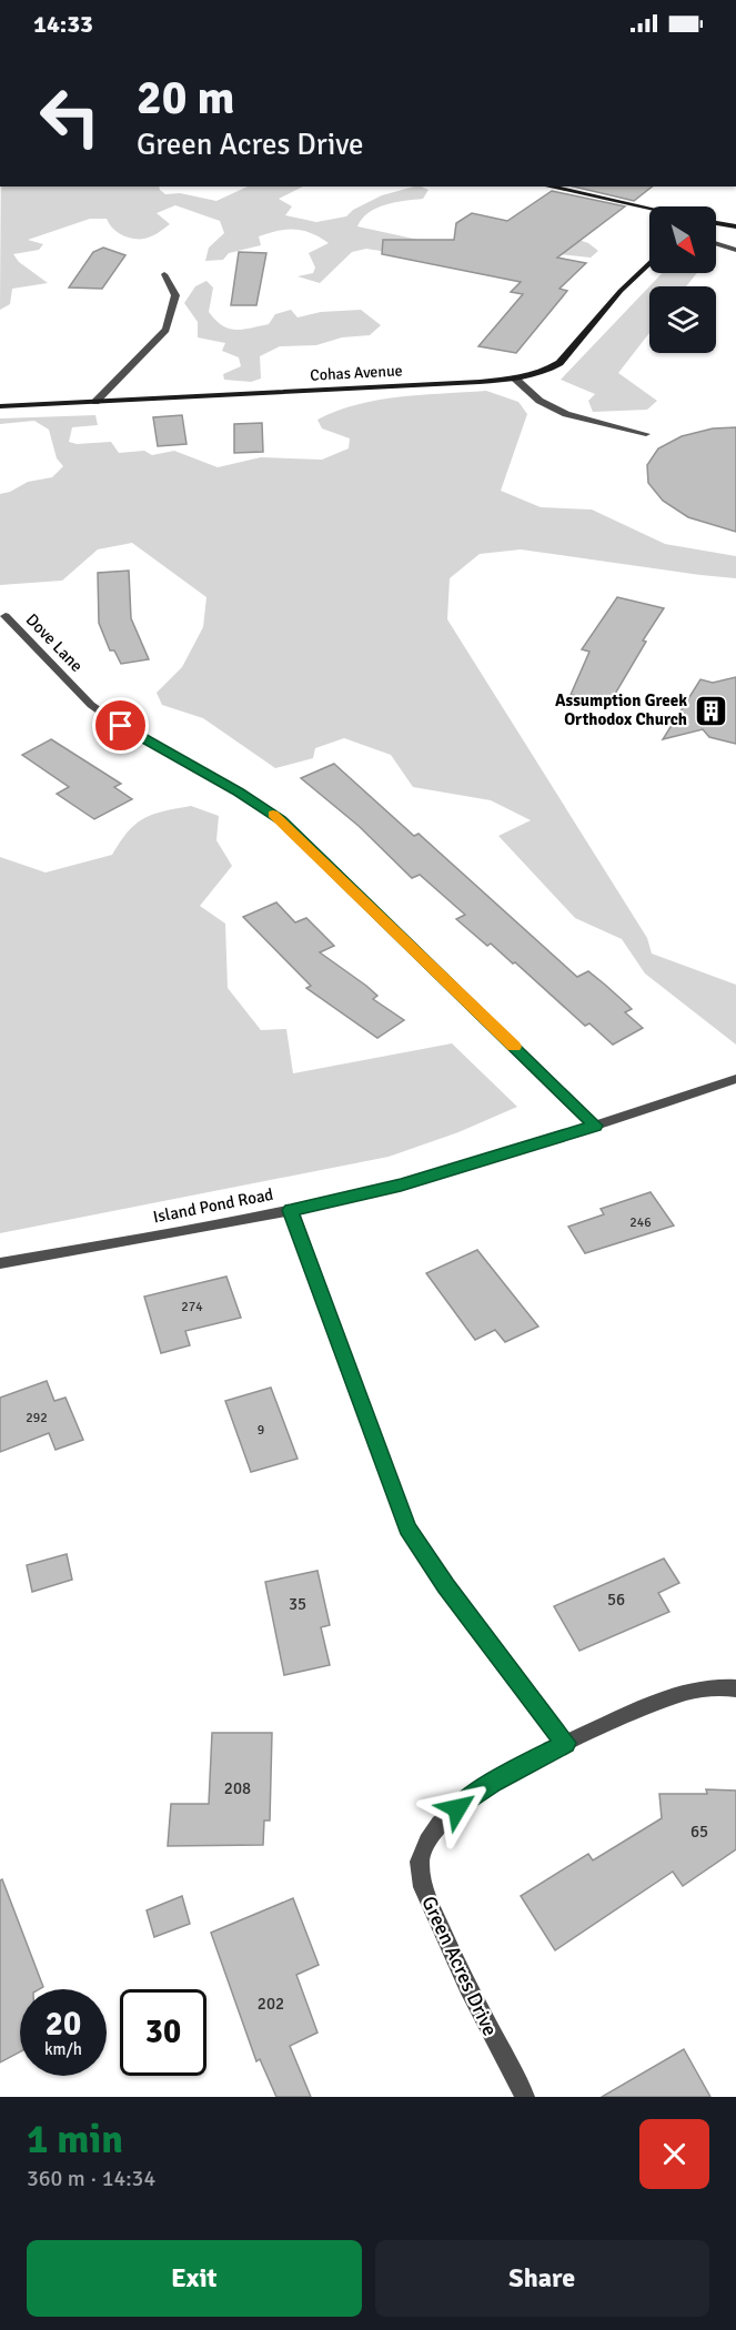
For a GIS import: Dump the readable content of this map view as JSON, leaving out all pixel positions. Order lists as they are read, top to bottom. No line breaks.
{"streets":{"street":["Cohas Avenue","Dove Lane","Island Pond Road","Green Acres Drive"]},"crossings":[["Dove Lane","Island Pond Road"]],"places":{"building":["Assumption Greek Orthodox Church"]},"house_numbers":["246","274","292","9","56","35","208","65","202"],"north":"bottom right","page":{"status":"14:33","turn":["20 m","Green Acres Drive"],"speed":"20 km/h","limit":"30","heading":["1 min","360 m · 14:34"],"buttons":["Exit","Share"]}}
